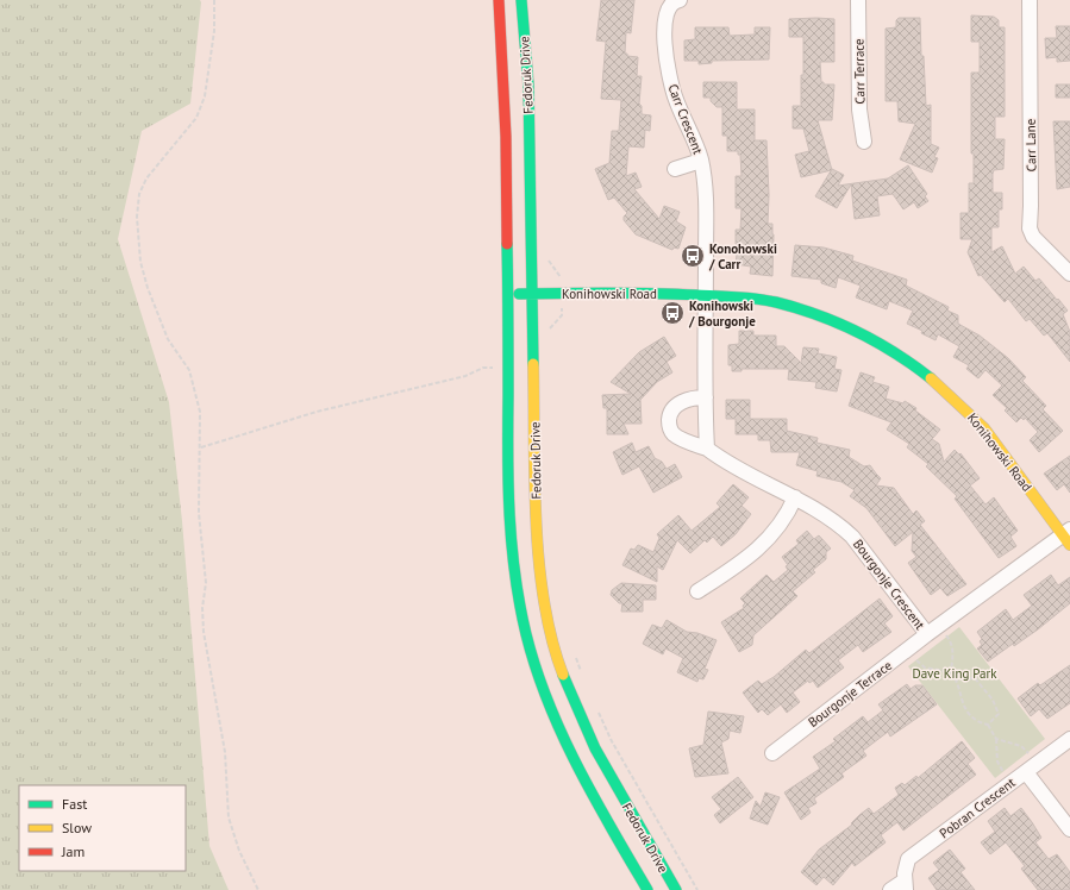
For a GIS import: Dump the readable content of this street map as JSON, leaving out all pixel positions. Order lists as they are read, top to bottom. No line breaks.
{"streets":{"main road":["Fedoruk Drive","Konihowski Road"],"street":["Carr Terrace","Carr Crescent","Carr Lane","Bourgonje Crescent","Bourgonje Terrace","Pobran Crescent"]},"crossings":[["Fedoruk Drive","Konihowski Road"],["Carr Crescent","Konihowski Road"],["Konihowski Road","Bourgonje Crescent"],["Bourgonje Crescent","Bourgonje Terrace"]],"parks":["Dave King Park"],"places":{"bus stop":["Konohowski / Carr","Konihowski / Bourgonje"]},"legend":["Fast","Slow","Jam"]}
